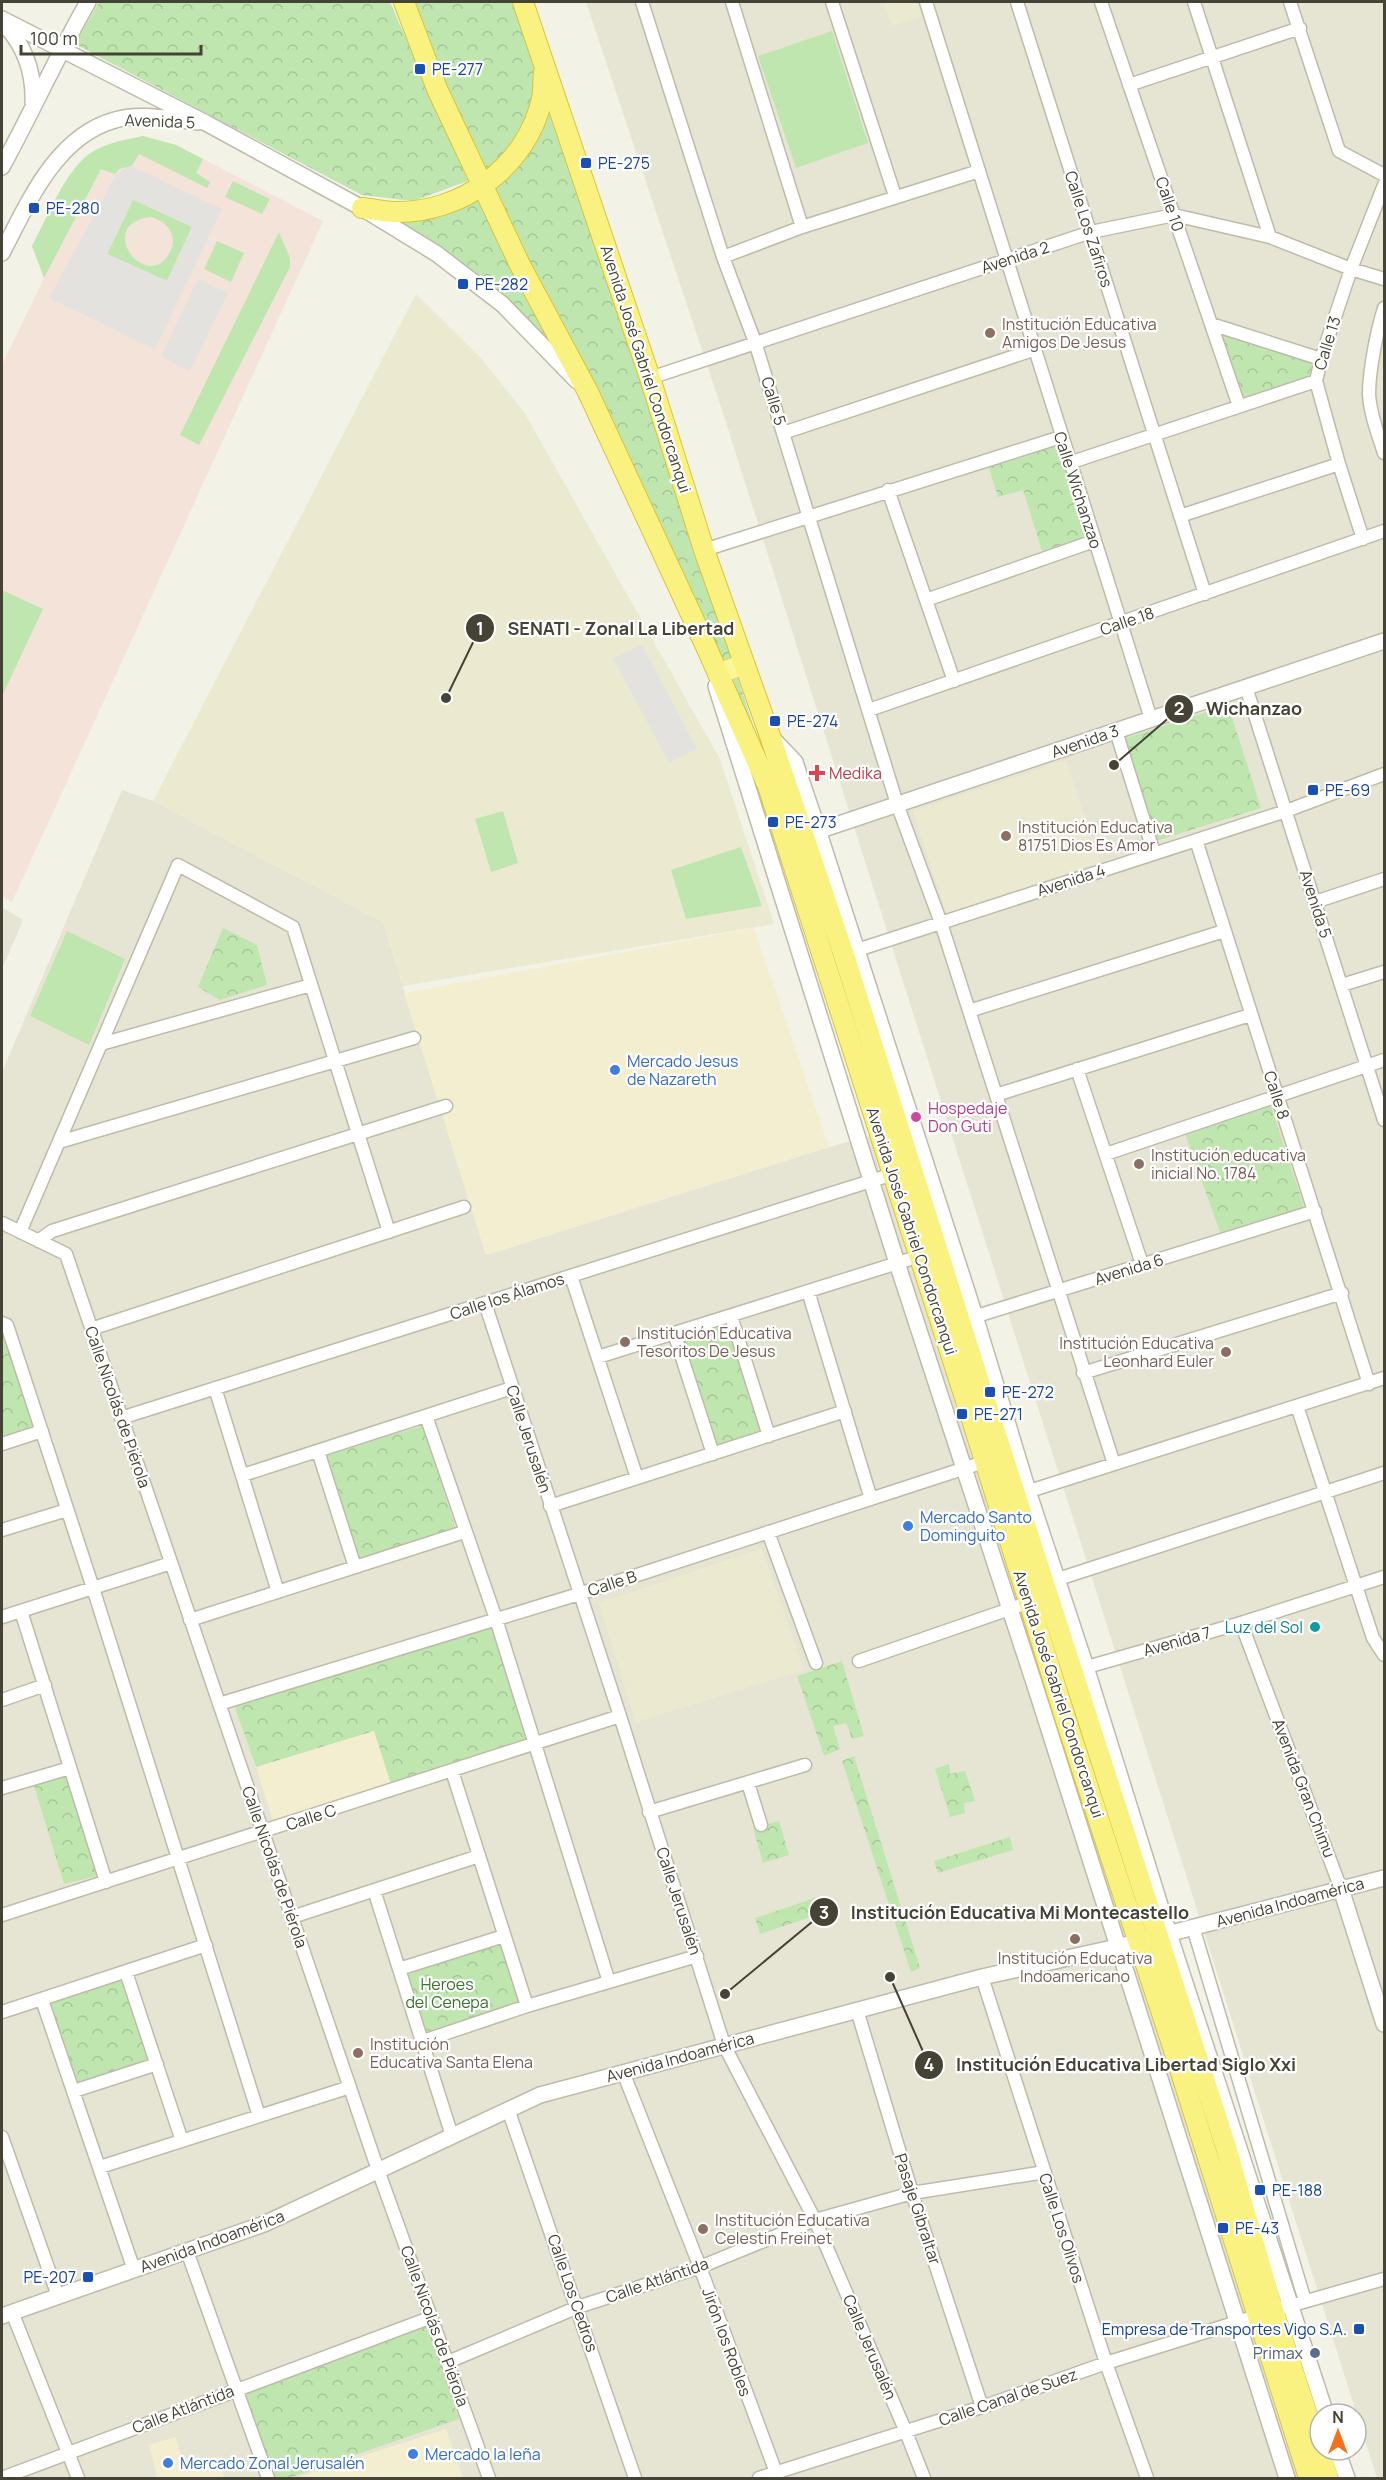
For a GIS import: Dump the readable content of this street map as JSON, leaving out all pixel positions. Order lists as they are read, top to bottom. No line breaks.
{"streets":{"highway":["Avenida José Gabriel Condorcanqui"],"street":["Avenida 5","Calle 10","Calle Los Zafiros","Avenida 2","Calle 13","Calle 5","Calle Wichanzao","Calle 18","Avenida 3","Avenida 4","Calle 8","Avenida 6","Calle los Álamos","Calle Nicolás de Piérola","Calle Jerusalén","Calle B","Avenida 7","Avenida Gran Chimu","Calle C","Avenida Indoamérica","Pasaje Gibraltar","Calle Los Olivos","Calle Atlántida","Calle Los Cedros","Jirón los Robles","Calle Canal de Suez"]},"crossings":[["Avenida 5","Avenida 3"],["Avenida 5","Avenida 4"],["Calle 10","Avenida 2"],["Calle Los Zafiros","Avenida 2"],["Calle Los Zafiros","Calle 18"],["Avenida 2","Calle 13"],["Avenida 2","Avenida José Gabriel Condorcanqui"],["Avenida 2","Calle 5"],["Avenida 2","Calle Wichanzao"],["Calle 13","Calle 18"],["Avenida José Gabriel Condorcanqui","Avenida 3"],["Avenida José Gabriel Condorcanqui","Avenida 4"],["Avenida José Gabriel Condorcanqui","Avenida 6"],["Avenida José Gabriel Condorcanqui","Calle los Álamos"],["Avenida José Gabriel Condorcanqui","Calle B"],["Avenida José Gabriel Condorcanqui","Avenida 7"],["Avenida José Gabriel Condorcanqui","Avenida Indoamérica"],["Avenida José Gabriel Condorcanqui","Calle Canal de Suez"],["Calle 5","Calle 18"],["Calle 5","Avenida 3"],["Calle 5","Avenida 4"],["Calle 5","Avenida 6"],["Calle Wichanzao","Calle 18"],["Calle Wichanzao","Avenida 3"],["Avenida 4","Calle 8"],["Calle 8","Avenida 6"],["Calle los Álamos","Calle Nicolás de Piérola"],["Calle los Álamos","Calle Jerusalén"],["Calle Nicolás de Piérola","Calle B"],["Calle Nicolás de Piérola","Calle C"],["Calle Nicolás de Piérola","Avenida Indoamérica"],["Calle Nicolás de Piérola","Calle Atlántida"],["Calle Jerusalén","Calle B"],["Calle Jerusalén","Calle C"],["Calle Jerusalén","Avenida Indoamérica"],["Calle Jerusalén","Calle Atlántida"],["Calle Jerusalén","Calle Canal de Suez"],["Avenida 7","Avenida Gran Chimu"],["Avenida Gran Chimu","Avenida Indoamérica"],["Avenida Indoamérica","Pasaje Gibraltar"],["Avenida Indoamérica","Calle Los Olivos"],["Avenida Indoamérica","Calle Los Cedros"],["Avenida Indoamérica","Jirón los Robles"],["Pasaje Gibraltar","Calle Atlántida"],["Pasaje Gibraltar","Calle Canal de Suez"],["Calle Los Olivos","Calle Atlántida"],["Calle Los Olivos","Calle Canal de Suez"],["Calle Atlántida","Calle Los Cedros"],["Calle Atlántida","Jirón los Robles"],["Jirón los Robles","Calle Canal de Suez"]],"parks":["Heroes del Cenepa"],"places":{"transit":["PE-277","PE-275","PE-280","PE-282","PE-274","PE-69","PE-273","PE-272","PE-271","PE-188","PE-43","PE-207","Empresa de Transportes Vigo S.A."],"other":["Institución Educativa Amigos De Jesus","SENATI - Zonal La Libertad","Wichanzao","Institución Educativa 81751 Dios Es Amor","Mercado Jesus de Nazareth","Hospedaje Don Guti","Institución educativa inicial No. 1784","Institución Educativa Tesoritos De Jesus","Institución Educativa Leonhard Euler","Mercado Santo Dominguito","Luz del Sol","Institución Educativa Indoamericano","Institución Educativa Libertad Siglo Xxi","Institución Educativa Mi Montecastello","Institución Educativa Santa Elena","Institución Educativa Celestin Freinet","Primax","Mercado la leña","Mercado Zonal Jerusalén"],"health":["Medika"]},"scale_bar":"100 m","north":"top"}
